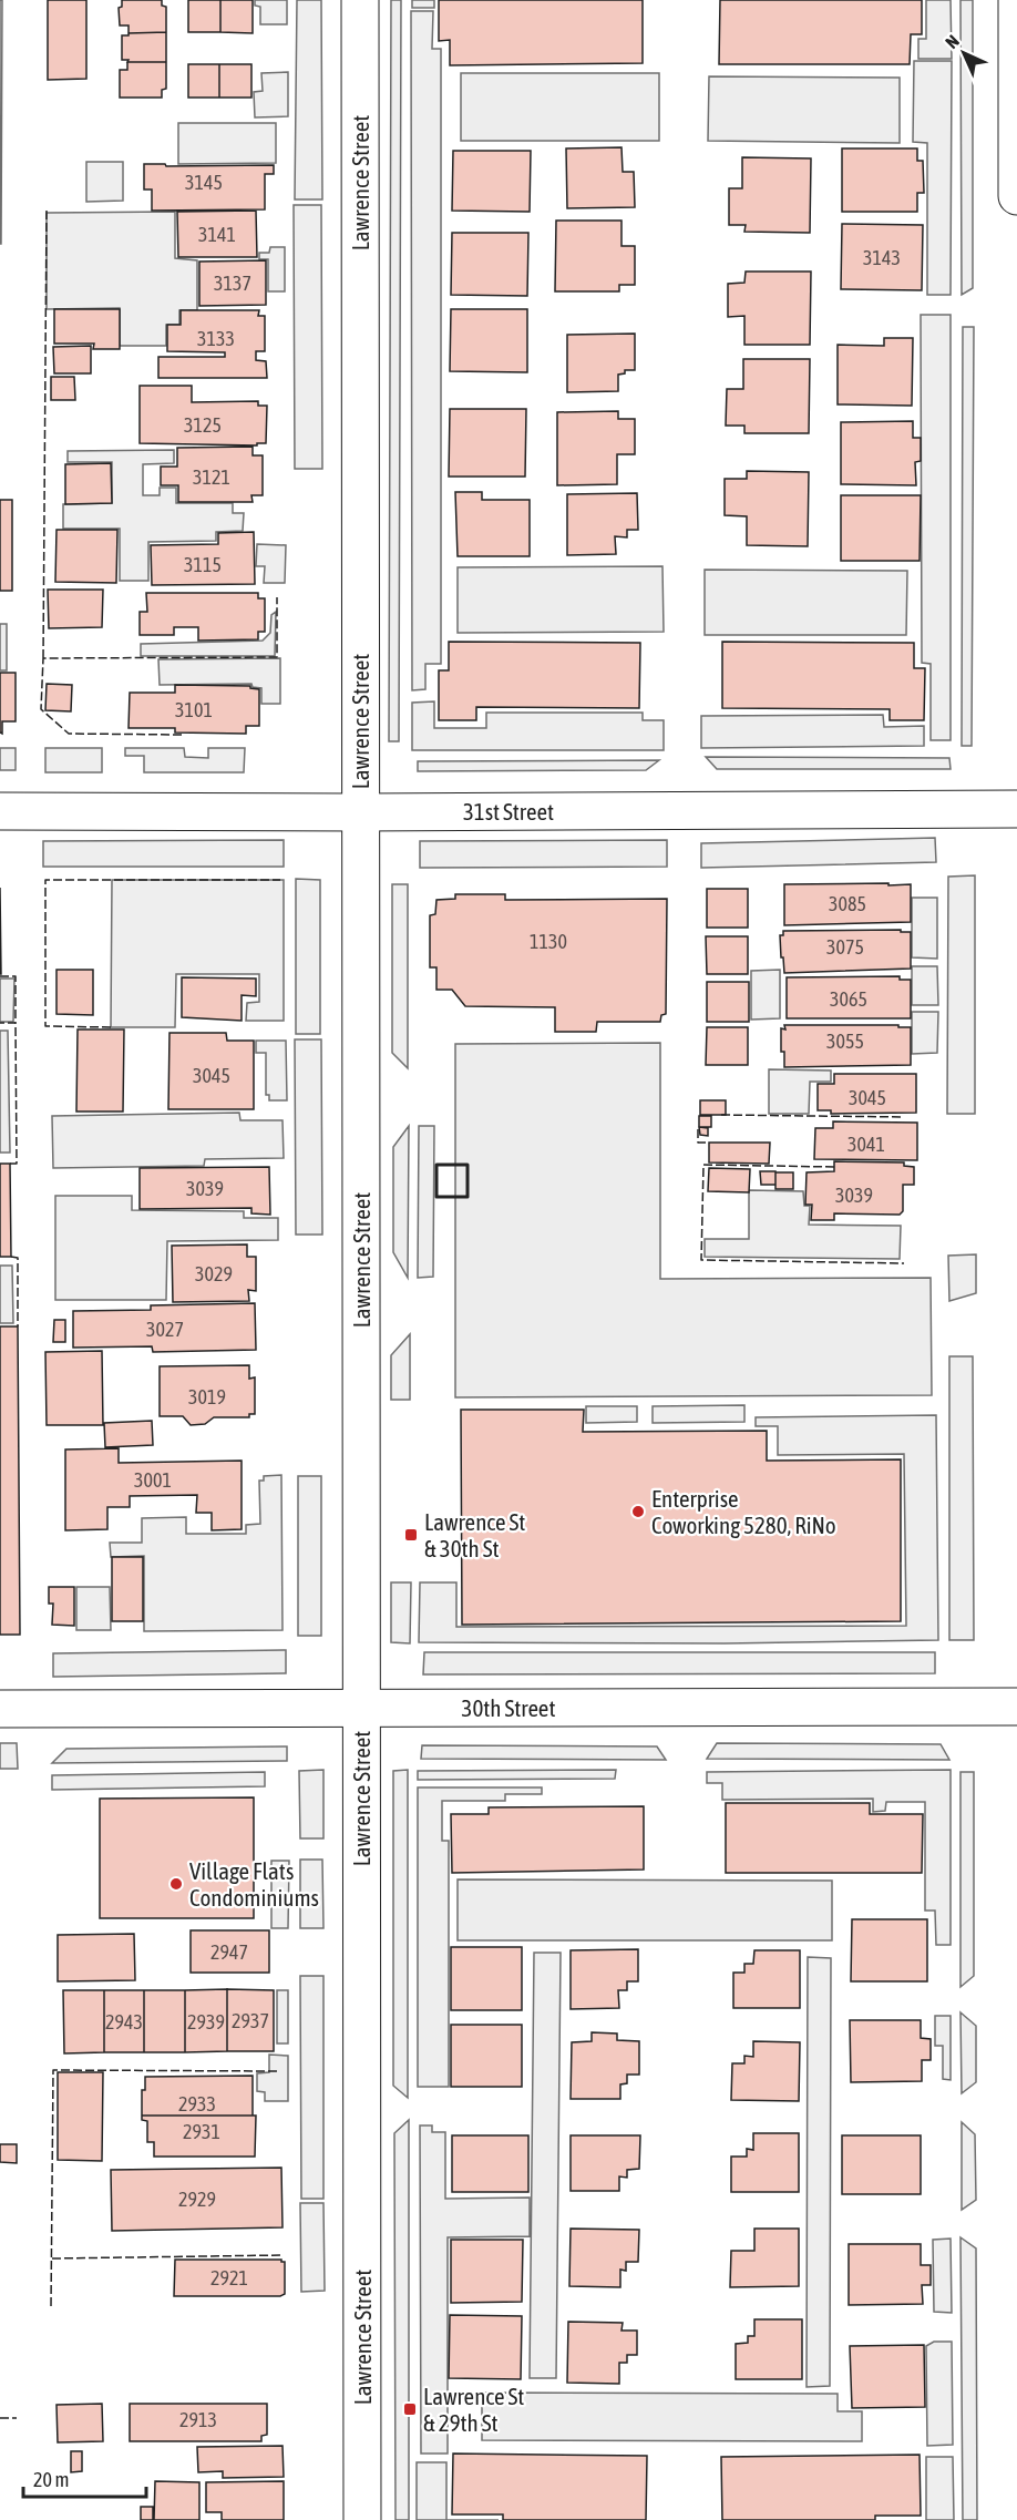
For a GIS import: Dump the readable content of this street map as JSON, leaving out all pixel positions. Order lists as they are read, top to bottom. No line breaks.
{"streets":{"street":["Lawrence Street","31st Street","30th Street"]},"crossings":[["Lawrence Street","31st Street"],["Lawrence Street","30th Street"]],"places":{"other":["Enterprise Coworking 5280, RiNo","Village Flats Condominiums"],"transit":["Lawrence St & 30th St","Lawrence St & 29th St"]},"house_numbers":["3145","3141","3143","3137","3133","3125","3121","3115","3101","3085","1130","3075","3065","3055","3045","3045","3041","3039","3039","3029","3027","3019","3001","2947","2937","2943","2939","2933","2931","2929","2921","2913"],"scale_bar":"20 m","north":"top left"}
